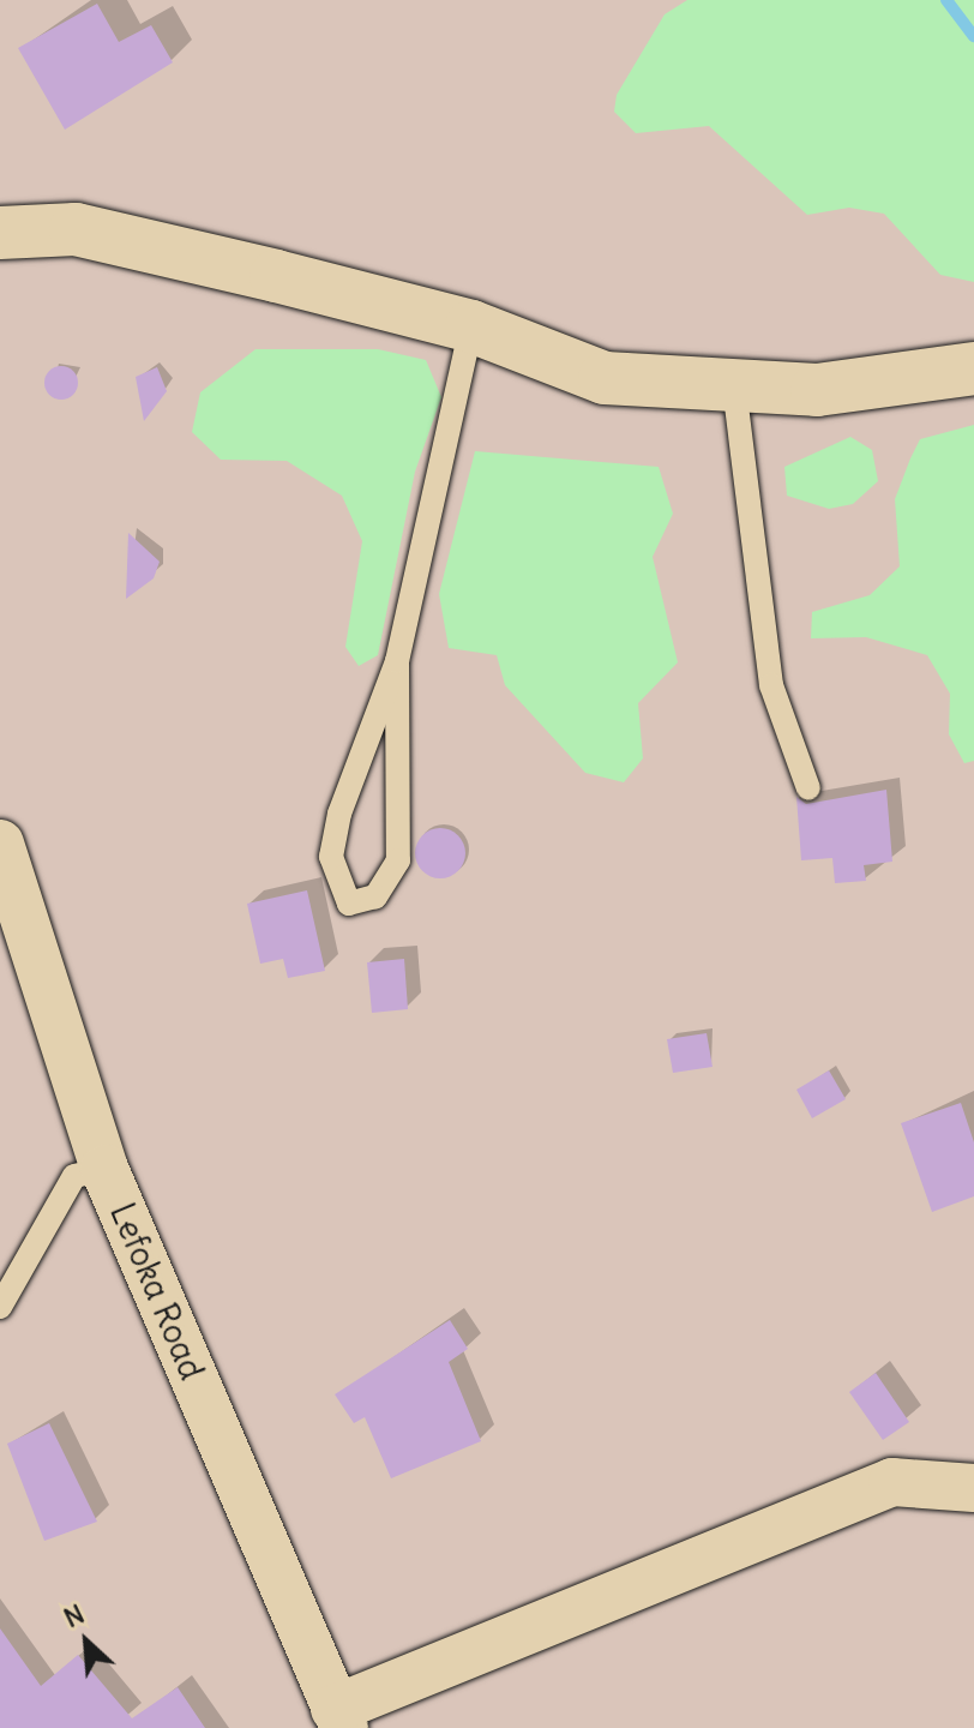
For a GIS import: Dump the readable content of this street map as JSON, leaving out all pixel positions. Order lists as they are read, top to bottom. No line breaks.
{"streets":{"street":["Lefoka Road"]},"north":"top left"}
